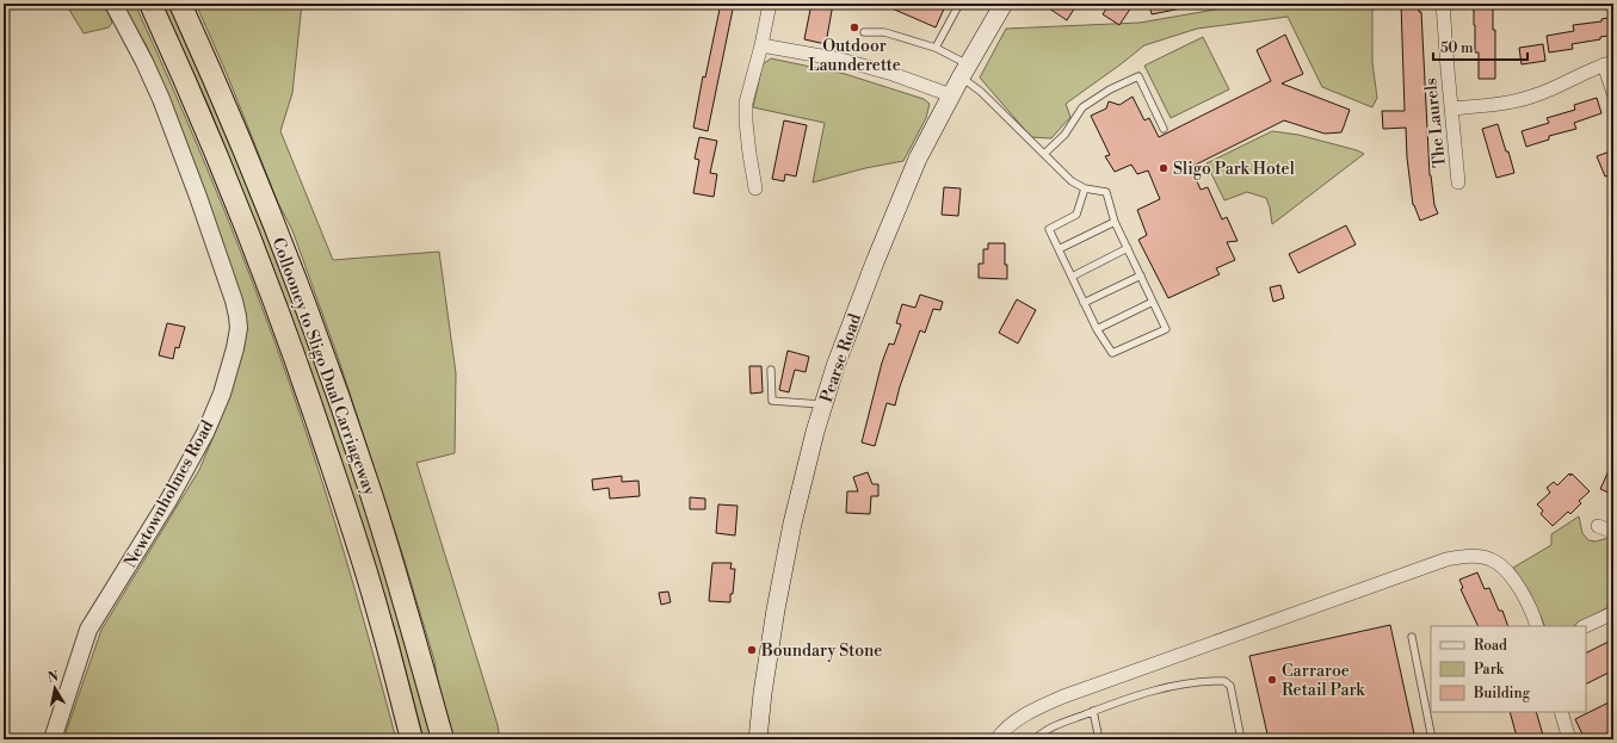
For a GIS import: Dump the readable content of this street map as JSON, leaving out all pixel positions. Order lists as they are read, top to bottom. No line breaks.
{"streets":{"highway":["Collooney to Sligo Dual Carriageway"],"main road":["Pearse Road"],"street":["The Laurels","Newtownholmes Road"]},"places":["Outdoor Launderette","Sligo Park Hotel","Boundary Stone","Carraroe Retail Park"],"legend":["Road","Park","Building"],"scale_bar":"50 m","north":"top"}
